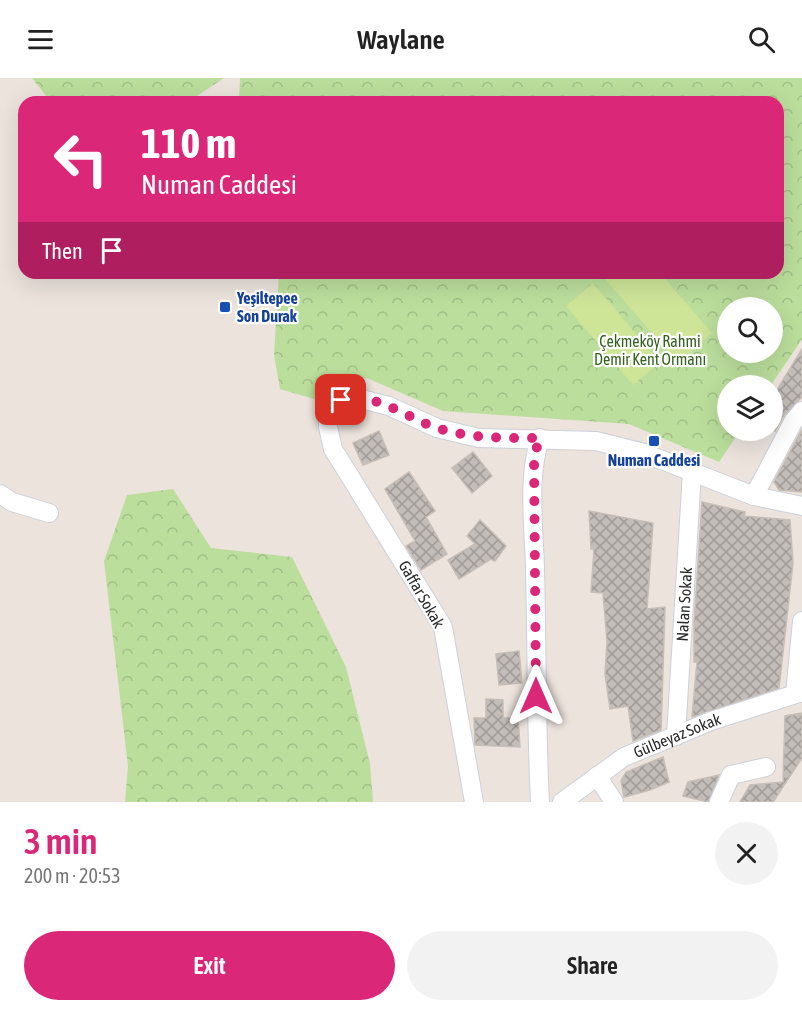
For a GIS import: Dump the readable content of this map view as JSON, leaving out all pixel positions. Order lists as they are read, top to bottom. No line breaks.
{"streets":{"street":["Gaffar Sokak","Nalan Sokak","Gülbeyaz Sokak"]},"crossings":[["Nalan Sokak","Gülbeyaz Sokak"]],"parks":["Çekmeköy Rahmi Demir Kent Ormanı"],"places":{"transit":["Yeşiltepee Son Durak","Numan Caddesi"]},"page":{"header":"Waylane","turn":["110 m","Numan Caddesi"],"then":"Then","heading":["3 min","200 m · 20:53"],"buttons":["Exit","Share"]}}
